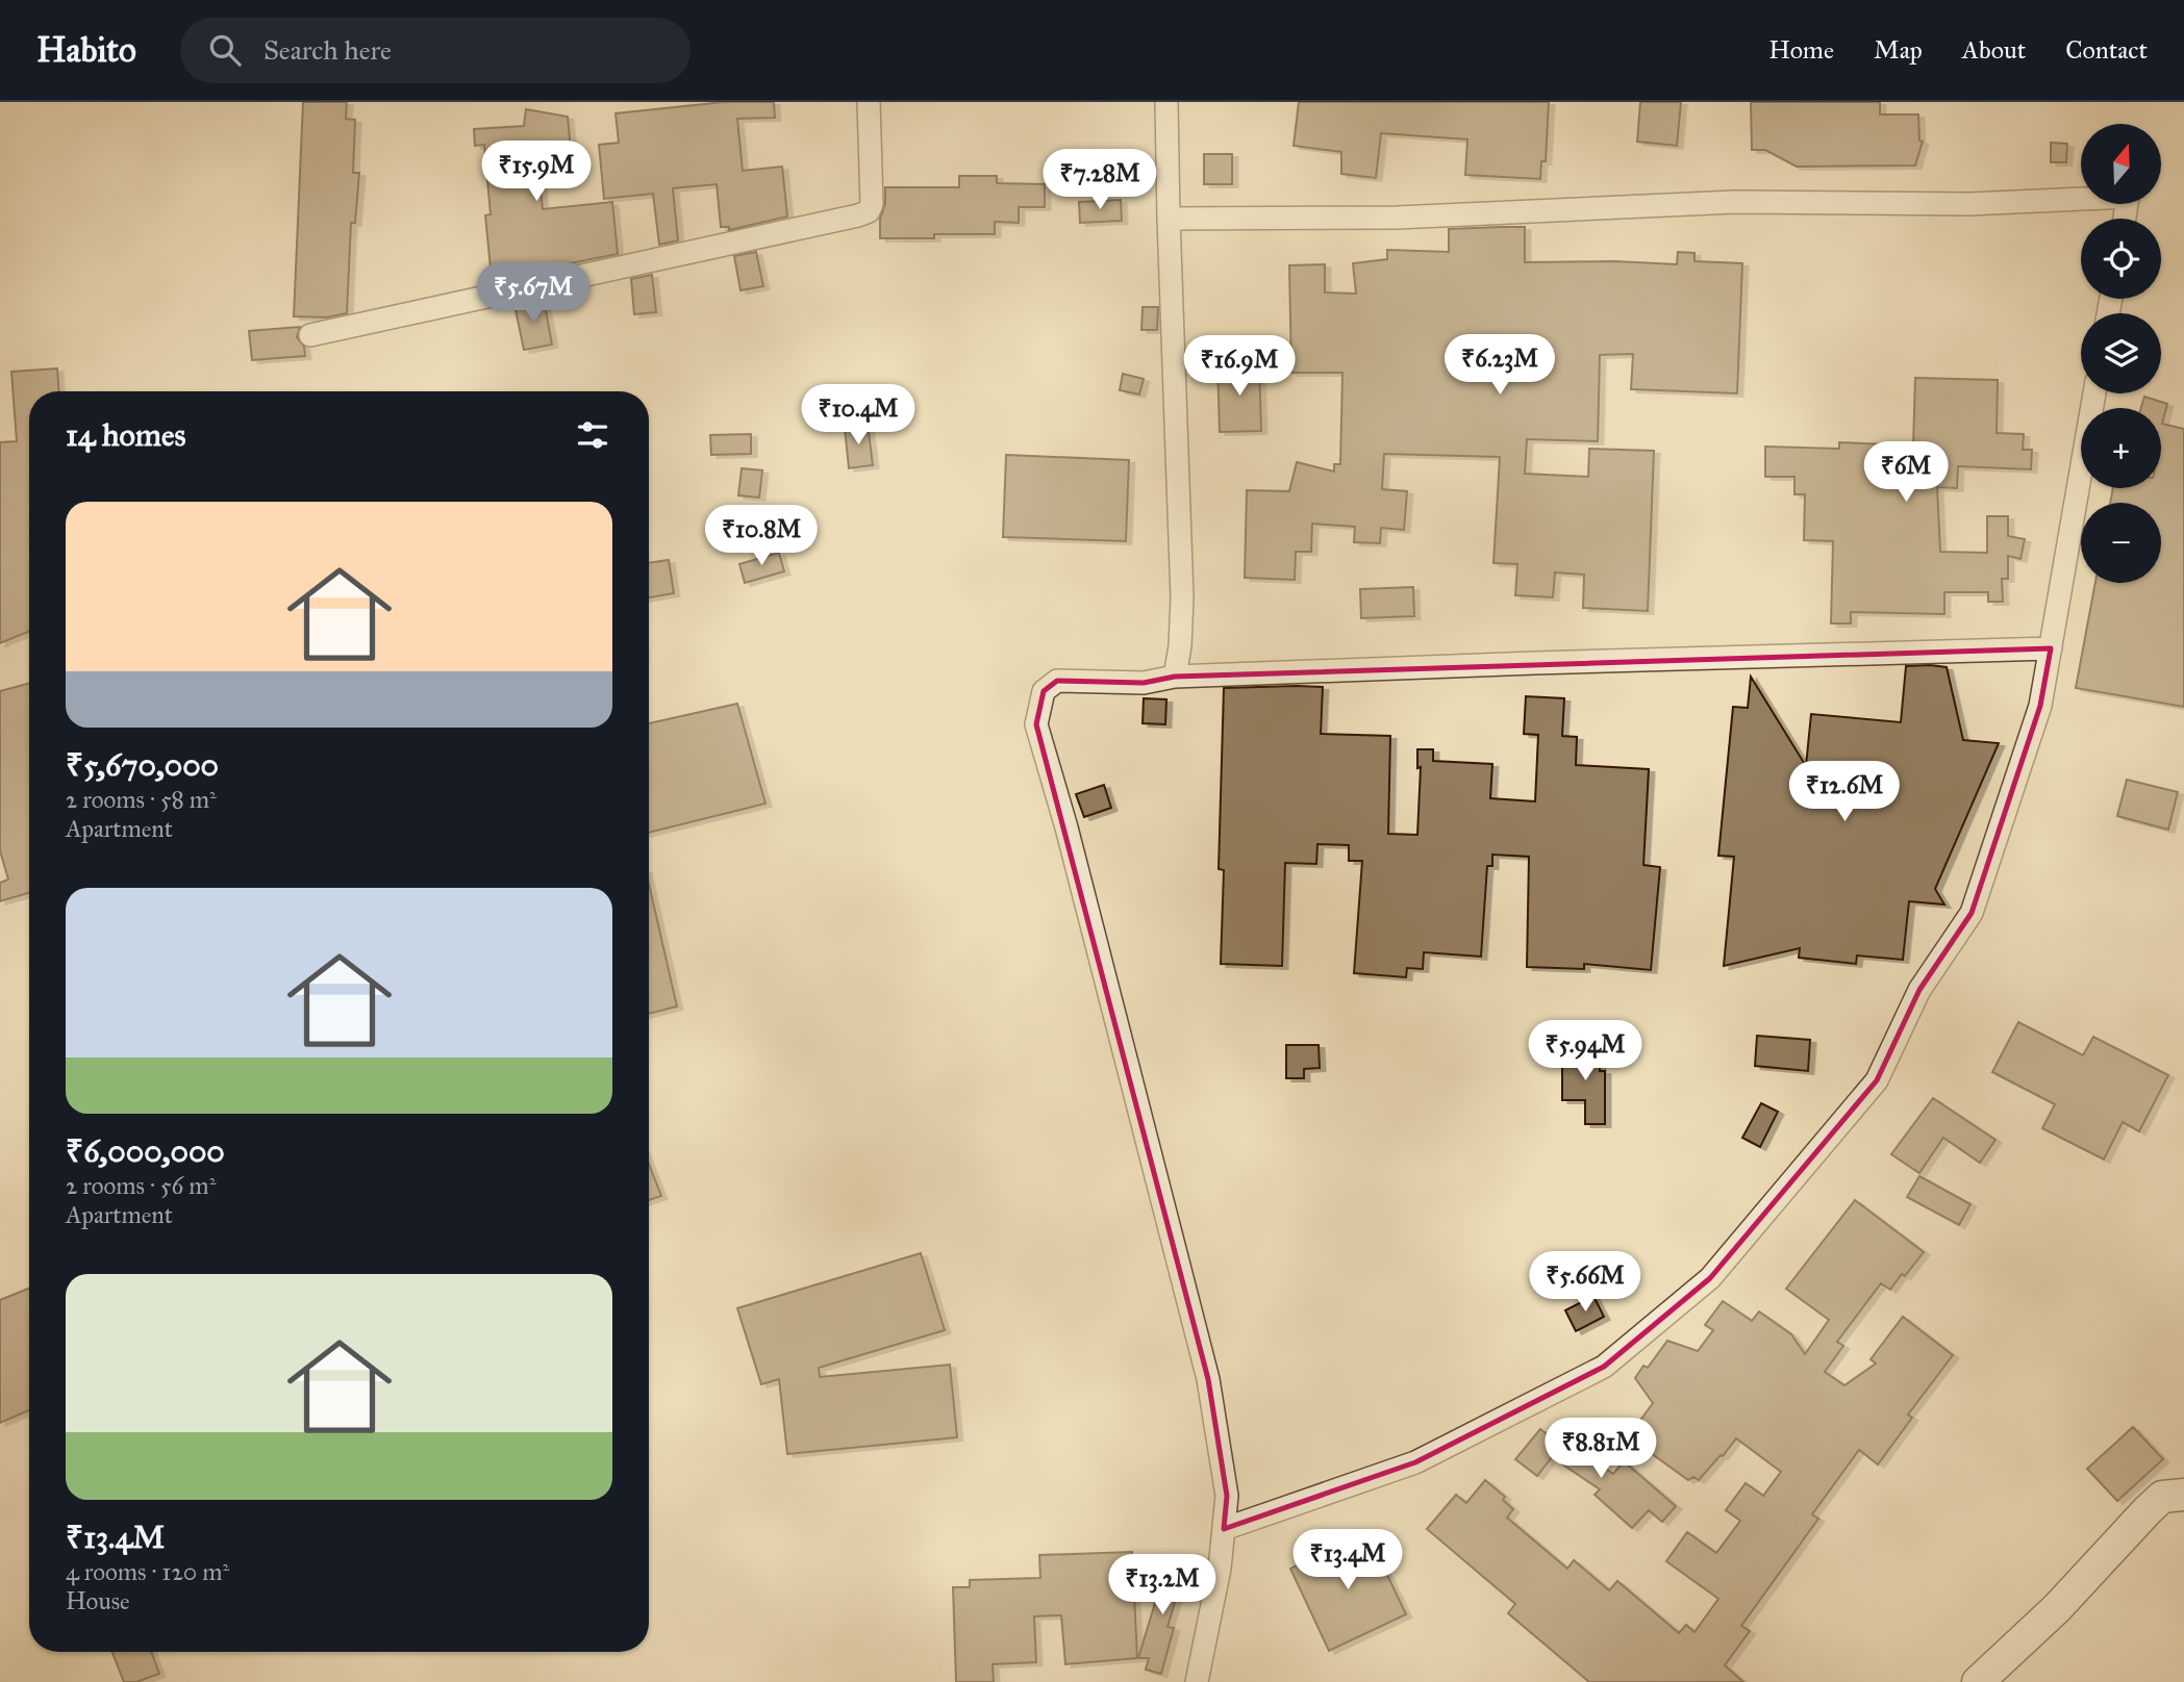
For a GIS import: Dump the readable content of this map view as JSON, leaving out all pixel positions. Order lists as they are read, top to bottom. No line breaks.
{"north":"top","page":{"header":"Habito","search":"Search here","nav":["Home","Map","About","Contact"],"map_buttons":["+","−"],"price":["₹15.9M","₹7.28M","₹5.67M","₹6.23M","₹16.9M","₹10.4M","₹6M","₹10.8M","₹12.6M","₹5.94M","₹5.66M","₹8.81M","₹13.4M","₹13.2M"],"heading":"14 homes","list":[{"name":"₹5,670,000","note":"2 rooms · 58 m² · Apartment"},{"name":"₹6,000,000","note":"2 rooms · 56 m² · Apartment"},{"name":"₹13.4M","note":"4 rooms · 120 m² · House"}]}}
